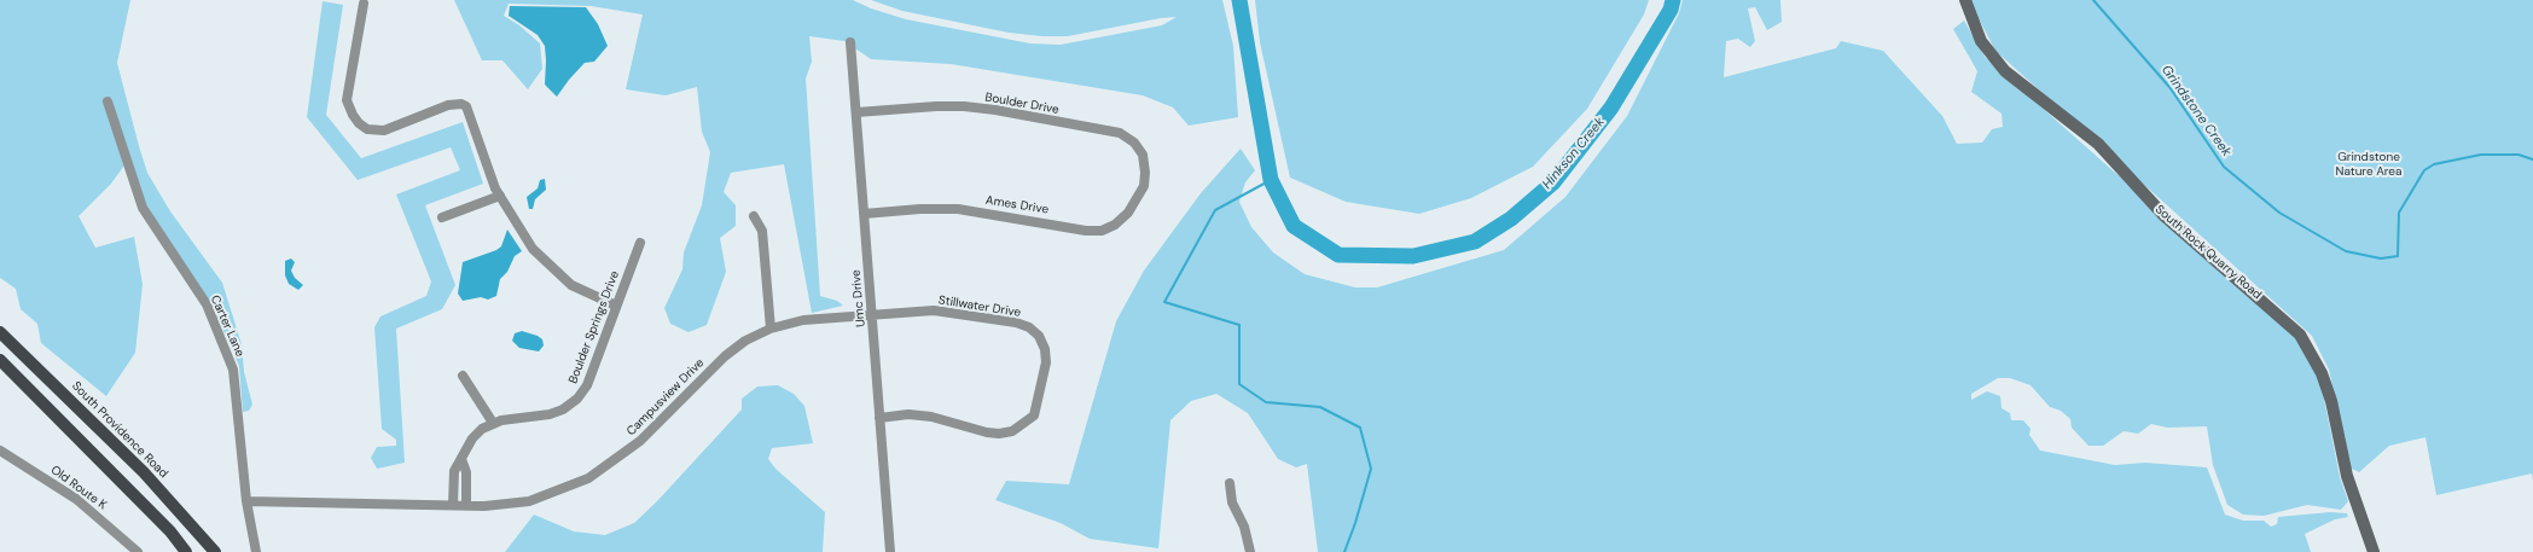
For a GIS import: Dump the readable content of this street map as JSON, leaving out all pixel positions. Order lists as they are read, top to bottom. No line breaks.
{"streets":{"main road":["South Providence Road"],"street":["Boulder Drive","Ames Drive","South Rock Quarry Road","Umc Drive","Stillwater Drive","Carter Lane","Boulder Springs Drive","Campusview Drive","Old Route K"]},"crossings":[["Boulder Drive","Ames Drive"],["Boulder Drive","Umc Drive"],["Ames Drive","Umc Drive"],["Umc Drive","Stillwater Drive"],["Umc Drive","Campusview Drive"],["Stillwater Drive","Campusview Drive"],["Carter Lane","Campusview Drive"],["Boulder Springs Drive","Campusview Drive"]],"water":["Grindstone Creek","Hinkson Creek"],"parks":["Grindstone Nature Area"]}
